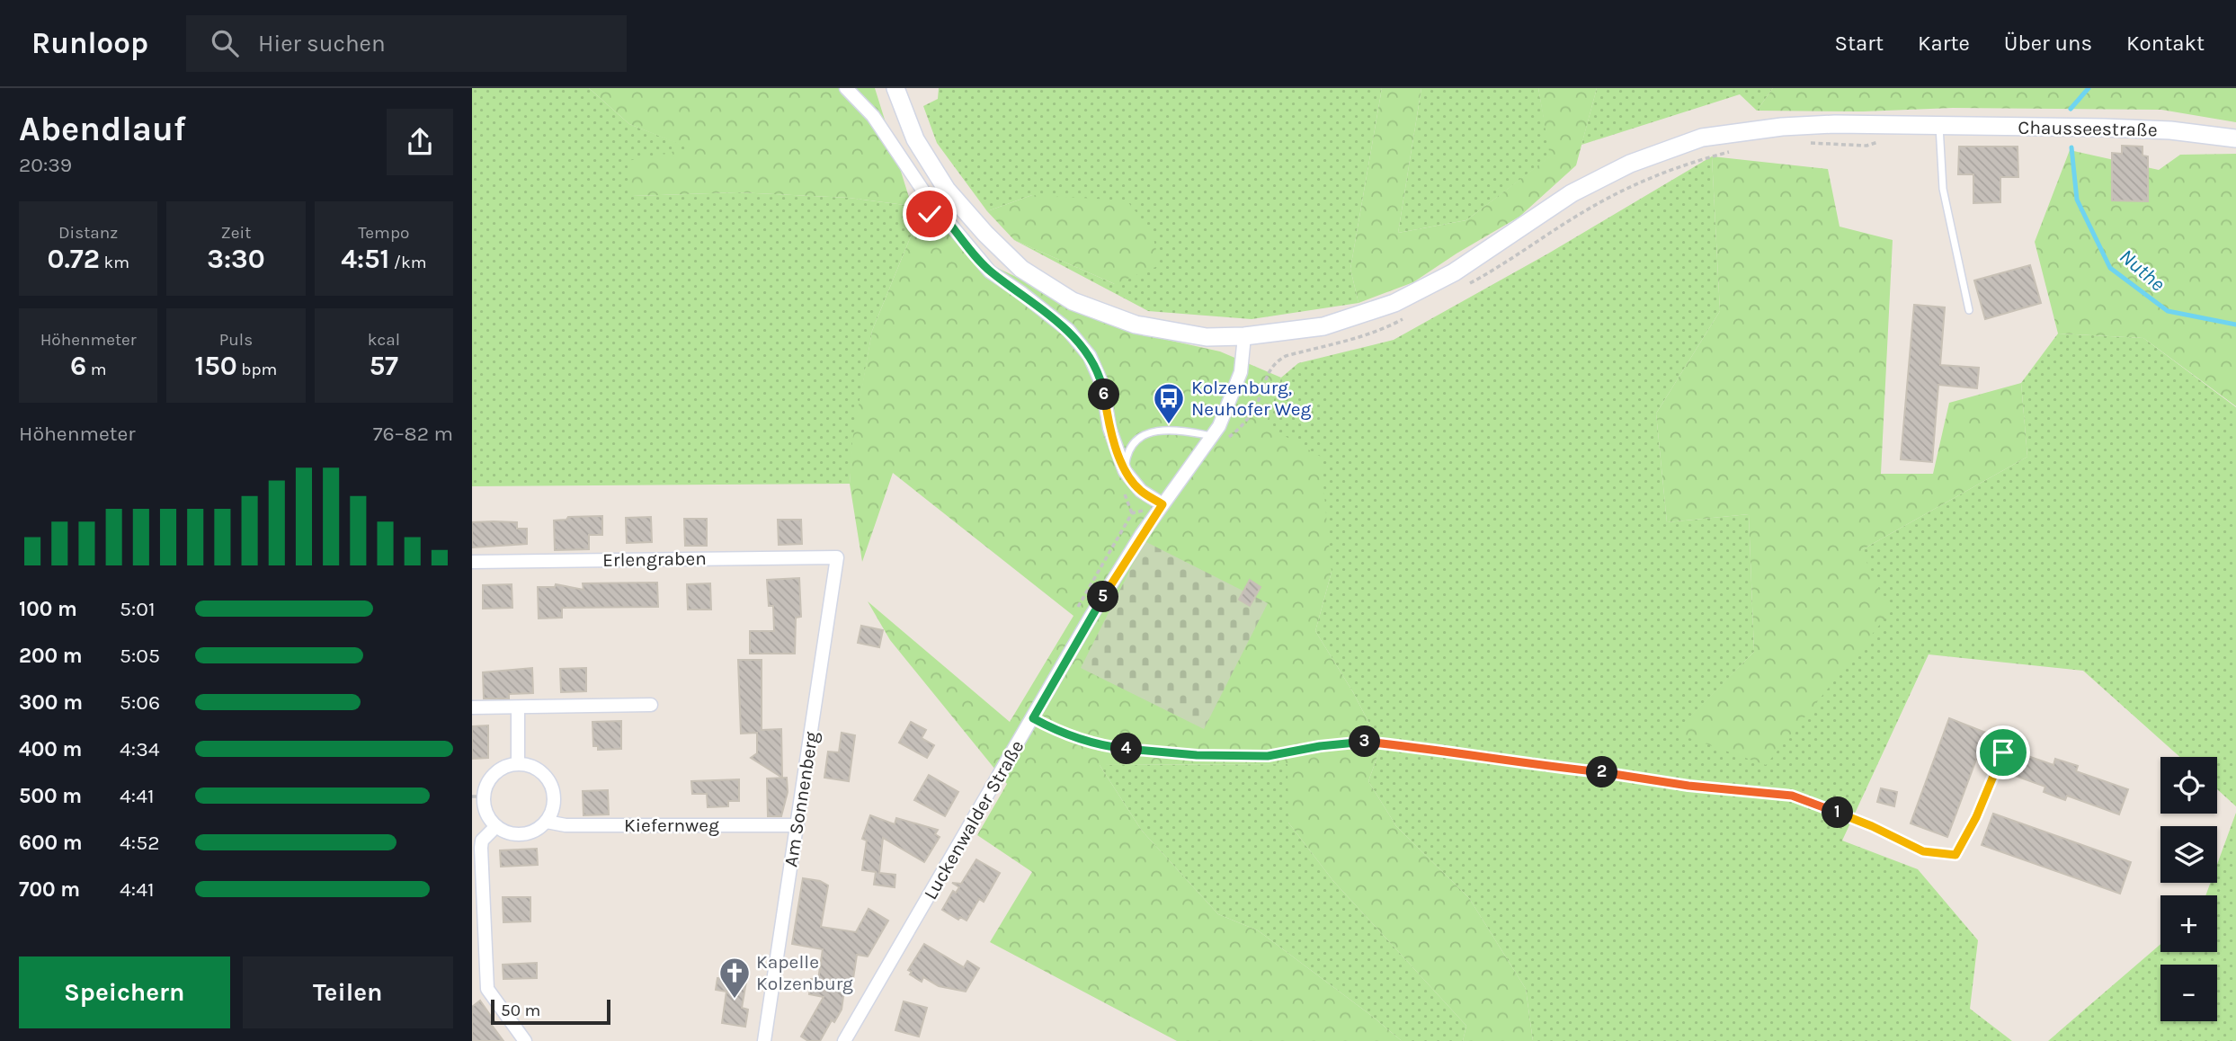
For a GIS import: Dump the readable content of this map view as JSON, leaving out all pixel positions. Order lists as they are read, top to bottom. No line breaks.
{"streets":{"main road":["Chausseestraße"],"street":["Erlengraben","Am Sonnenberg","Luckenwalder Straße","Kiefernweg"]},"crossings":[["Chausseestraße","Luckenwalder Straße"],["Erlengraben","Am Sonnenberg"],["Am Sonnenberg","Kiefernweg"]],"water":["Nuthe"],"places":{"bus stop":["Kolzenburg, Neuhofer Weg"],"church":["Kapelle Kolzenburg"]},"scale_bar":"50 m","page":{"header":"Runloop","search":"Hier suchen","nav":["Start","Karte","Über uns","Kontakt"],"heading":["Abendlauf","20:39"],"stats":[["Distanz","0.72 km"],["Zeit","3:30"],["Tempo","4:51 /km"],["Höhenmeter","6 m"],["Puls","150 bpm"],["kcal","57"]],"pins":["6","5","3","4","2","1"],"chart":["Höhenmeter","76–82 m"],"list":[{"name":"100 m","note":"5:01"},{"name":"200 m","note":"5:05"},{"name":"300 m","note":"5:06"},{"name":"400 m","note":"4:34"},{"name":"500 m","note":"4:41"},{"name":"600 m","note":"4:52"},{"name":"700 m","note":"4:41"}],"map_buttons":["+","−"],"buttons":["Speichern","Teilen"],"scale":"50 m"}}
